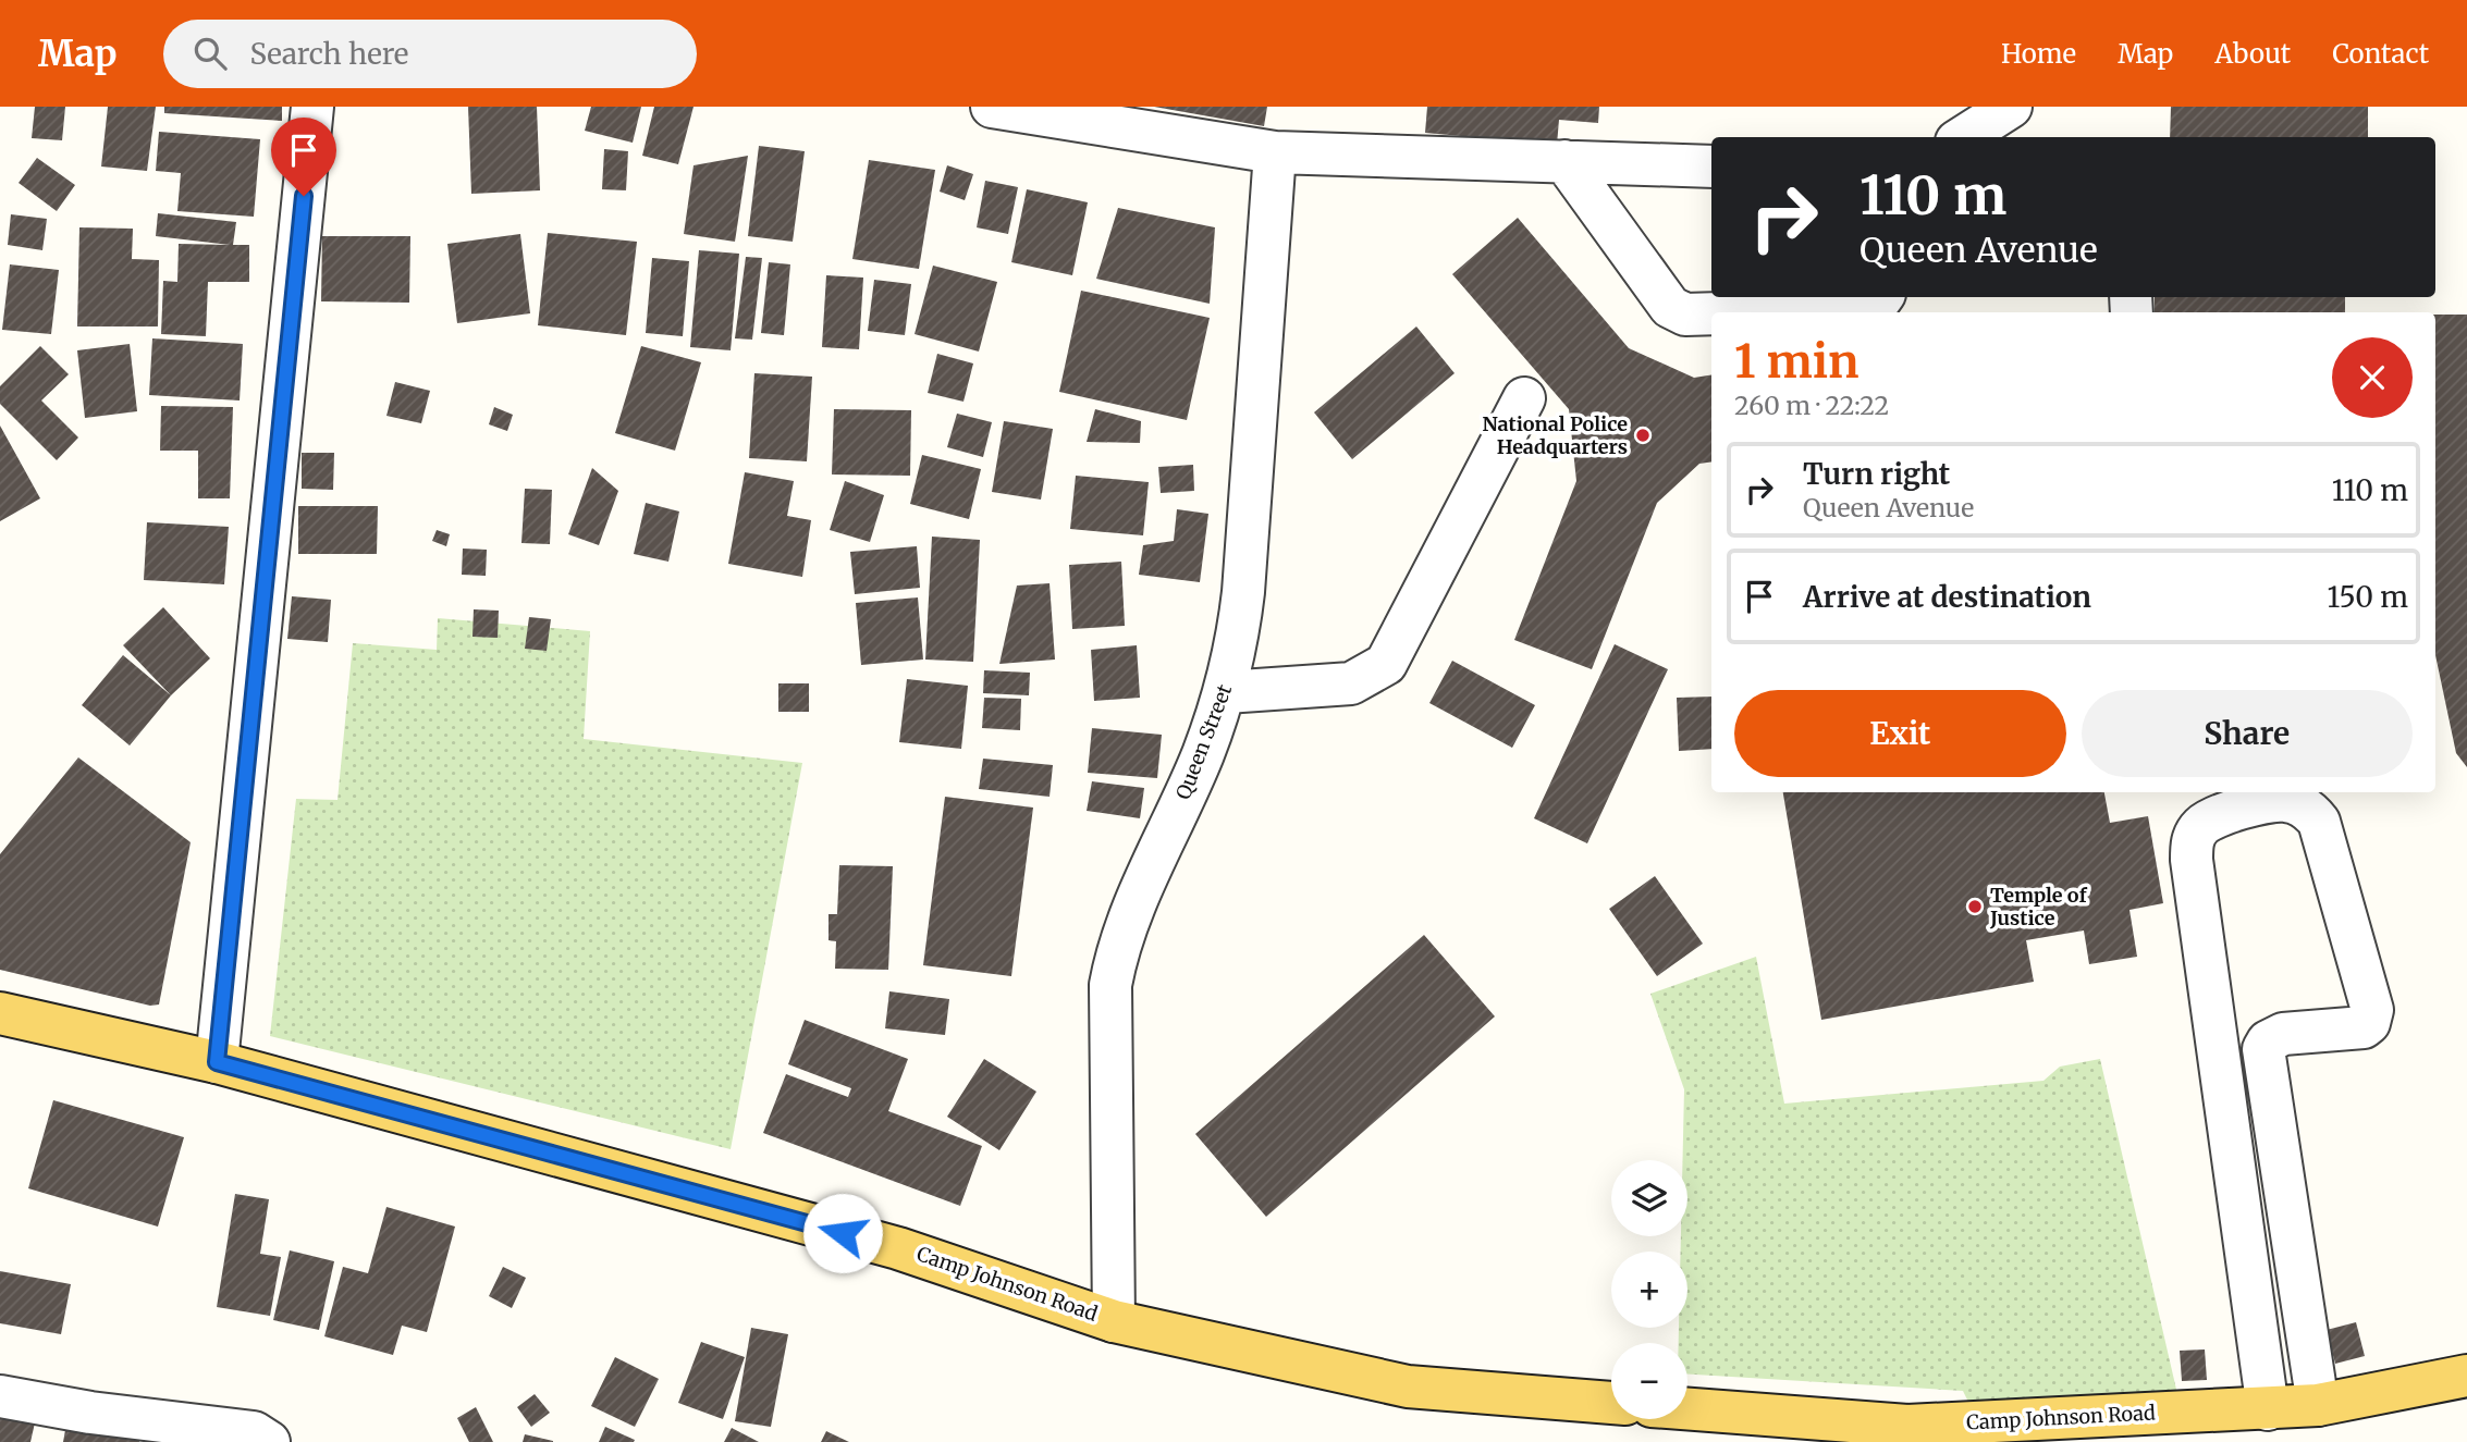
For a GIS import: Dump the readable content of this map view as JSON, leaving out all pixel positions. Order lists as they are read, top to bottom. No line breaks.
{"streets":{"main road":["Camp Johnson Road"],"street":["Queen Street"]},"crossings":[["Queen Street","Camp Johnson Road"]],"places":["National Police Headquarters","Temple of Justice"],"page":{"header":"Map","search":"Search here","nav":["Home","Map","About","Contact"],"turn":["110 m","Queen Avenue"],"heading":["1 min","260 m · 22:22"],"list":[{"name":"Turn right","note":"Queen Avenue","value":"110 m"},{"name":"Arrive at destination","value":"150 m"}],"buttons":["Exit","Share"],"map_buttons":["+","−"]}}
